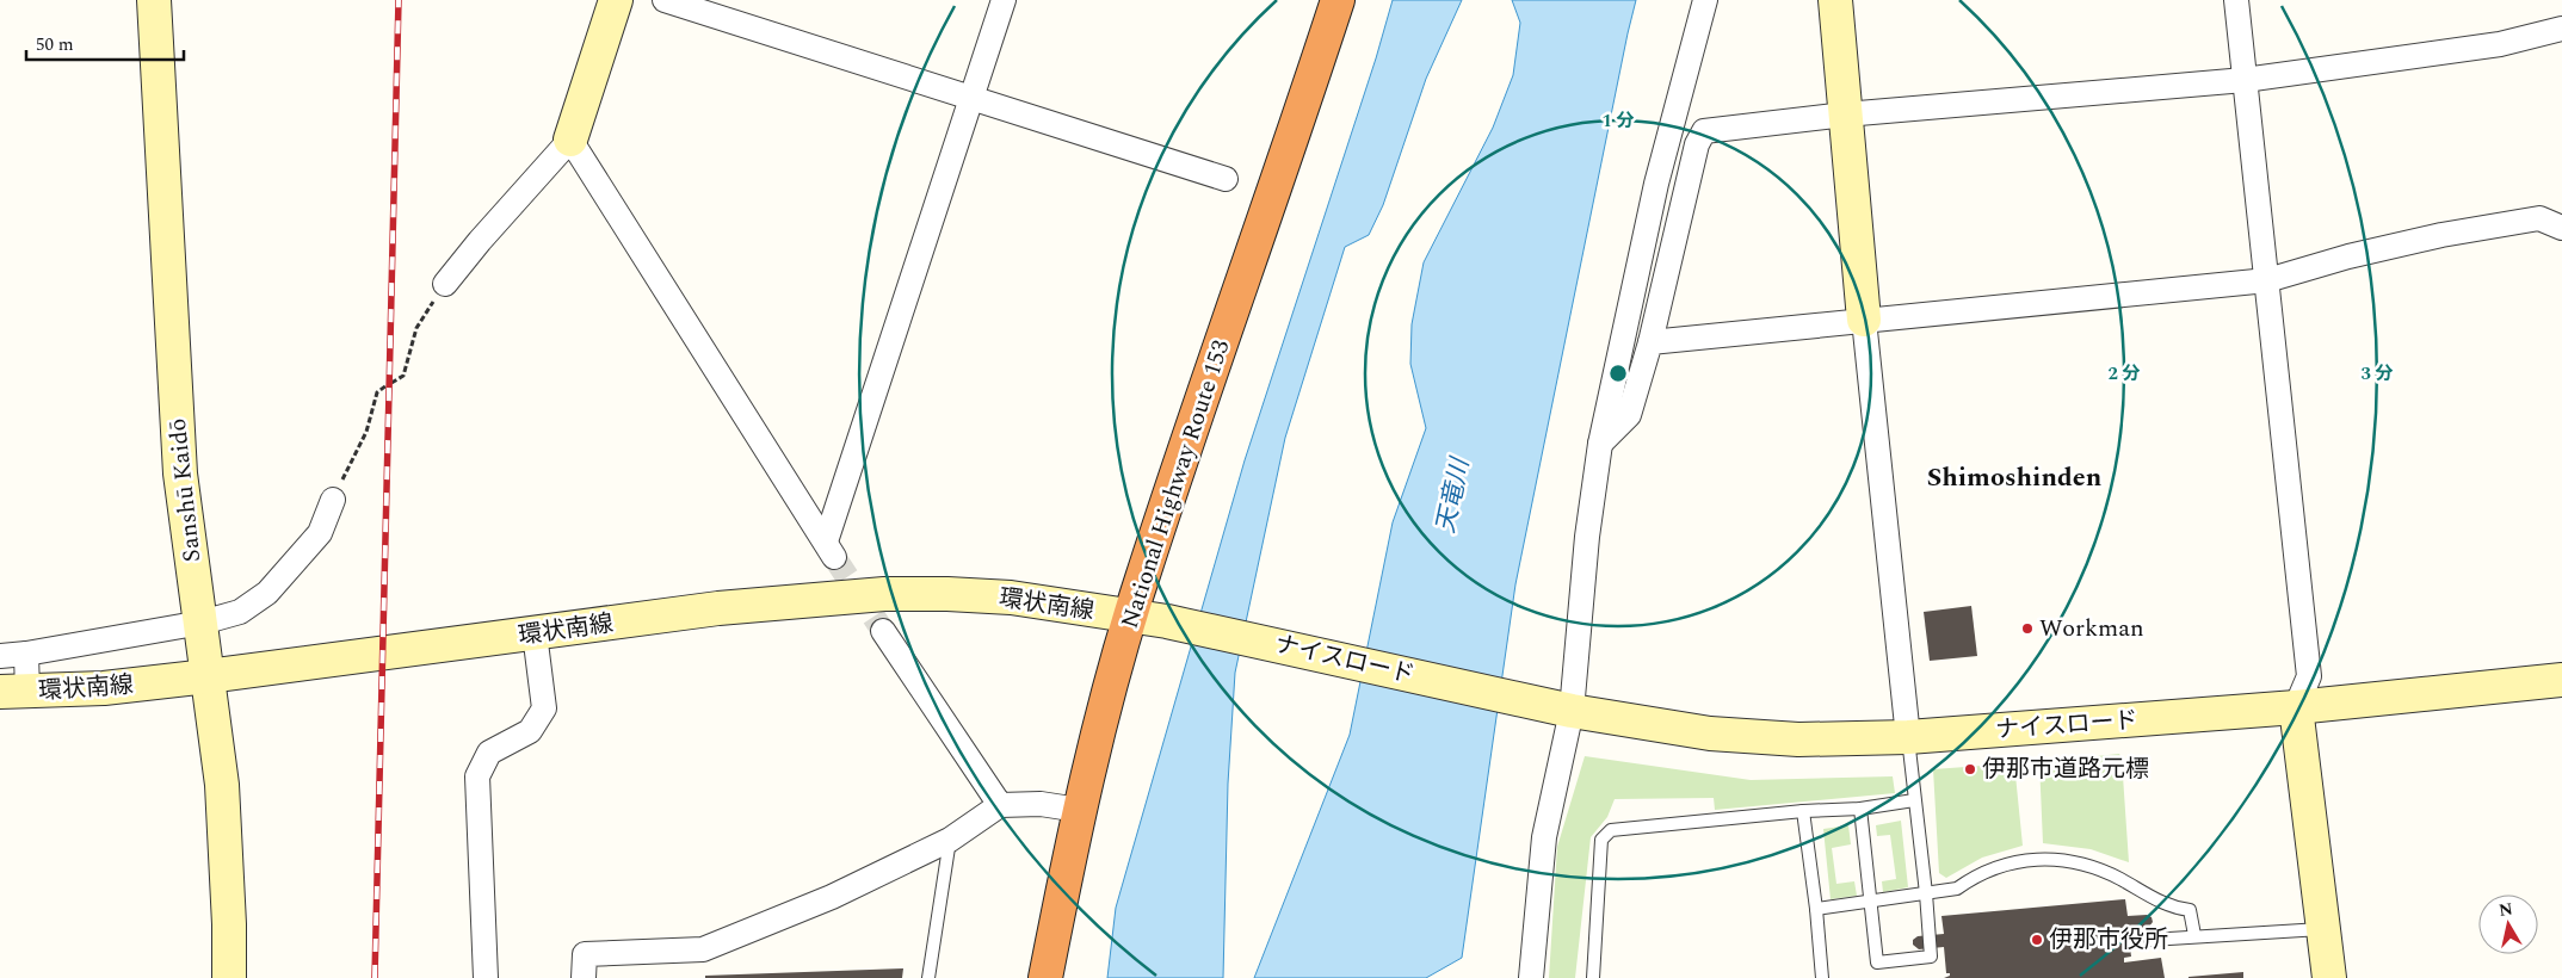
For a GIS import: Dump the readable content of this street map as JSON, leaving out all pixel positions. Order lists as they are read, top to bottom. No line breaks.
{"streets":{"highway":["National Highway Route 153"],"street":["Sanshū Kaidō","環状南線","ナイスロード"]},"crossings":[["National Highway Route 153","環状南線"],["National Highway Route 153","ナイスロード"],["Sanshū Kaidō","環状南線"],["環状南線","ナイスロード"]],"districts":["Shimoshinden"],"water":["天竜川"],"places":["Workman","伊那市道路元標","伊那市役所"],"scale_bar":"50 m","north":"top","rings":["1 分","2 分","3 分"]}
